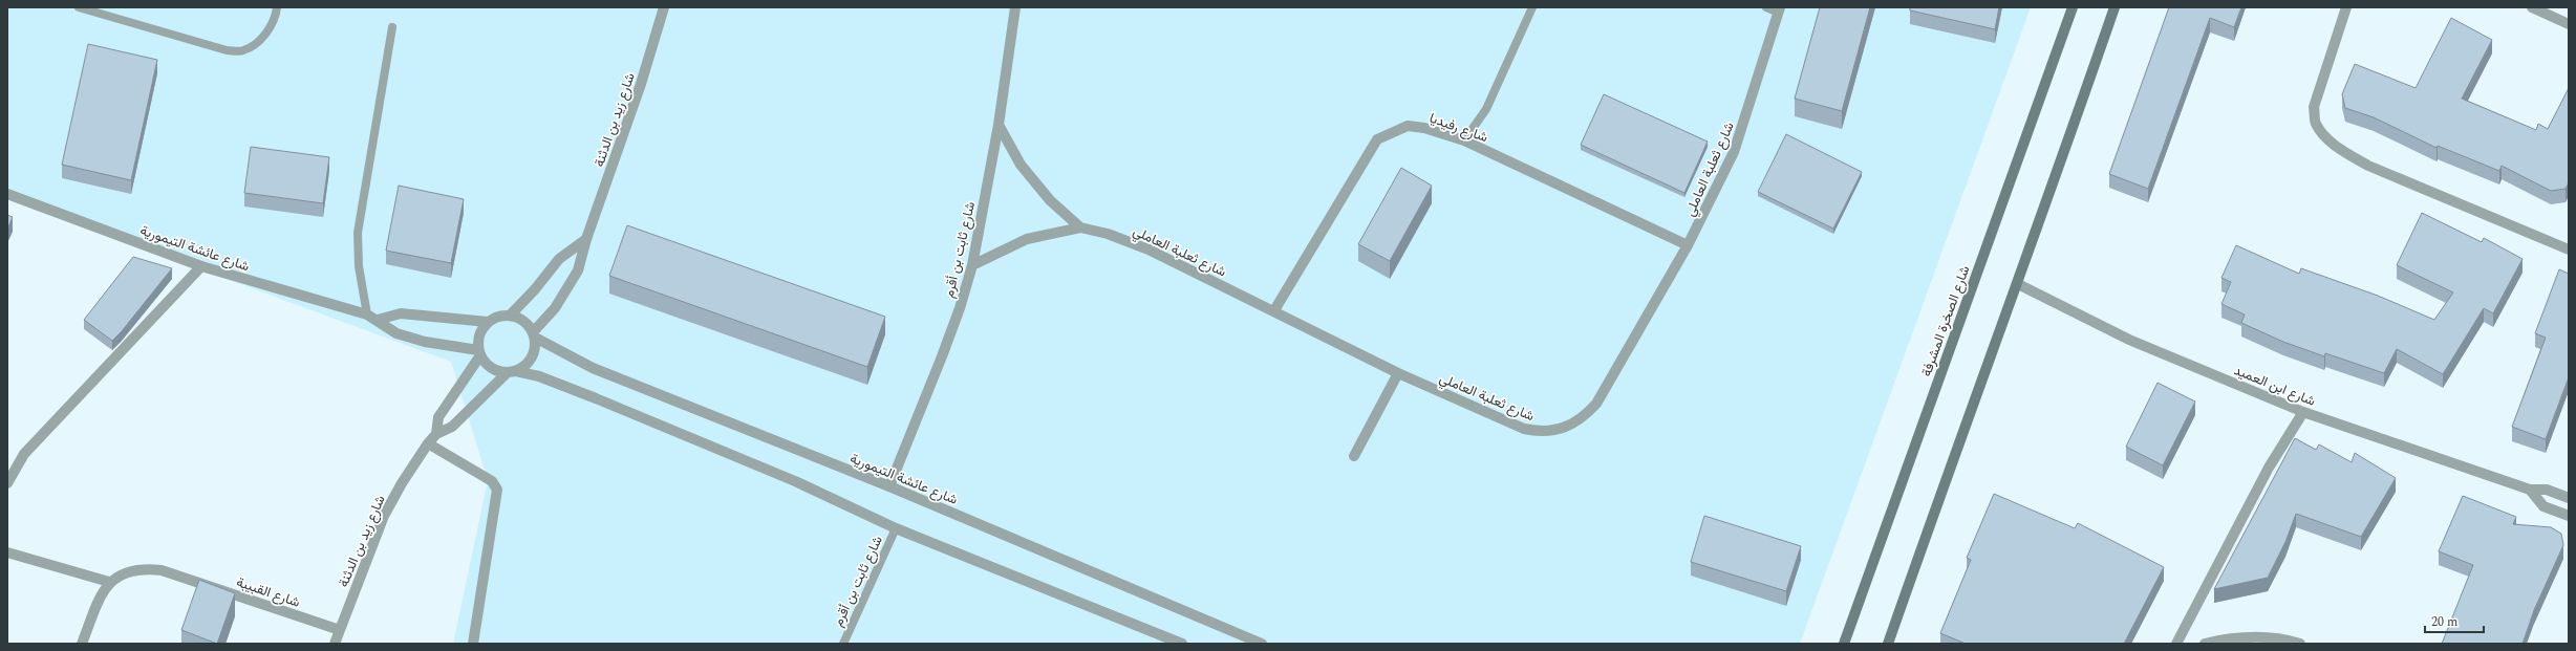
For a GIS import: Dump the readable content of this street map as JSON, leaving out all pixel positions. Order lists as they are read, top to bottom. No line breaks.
{"streets":{"main road":["شارع الصخرة المشرفة"],"street":["شارع زيد بن الدثنة","شارع رفيديا","شارع ثعلبة العاملي","شارع عائشة التيمورية","شارع ثابت بن أقرم","شارع ابن العميد","شارع القبيبة"]},"crossings":[["شارع زيد بن الدثنة","شارع عائشة التيمورية"],["شارع زيد بن الدثنة","شارع القبيبة"],["شارع رفيديا","شارع ثعلبة العاملي"],["شارع ثعلبة العاملي","شارع ثابت بن أقرم"],["شارع عائشة التيمورية","شارع ثابت بن أقرم"]],"scale_bar":"20 m"}
